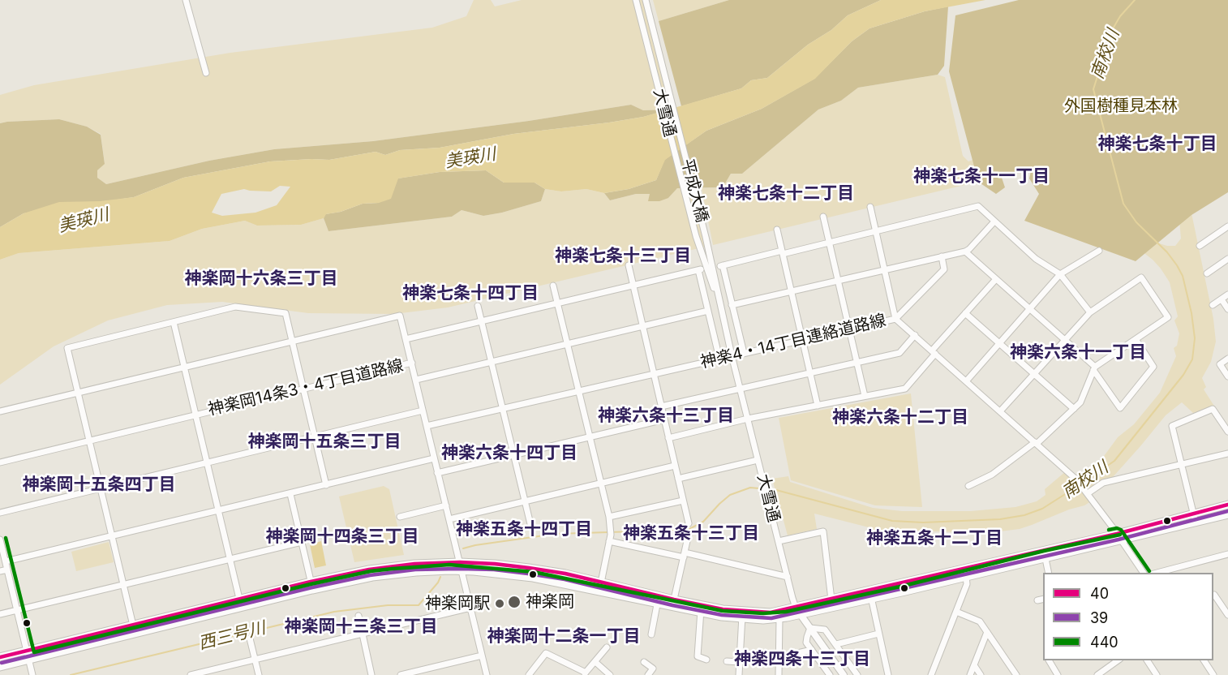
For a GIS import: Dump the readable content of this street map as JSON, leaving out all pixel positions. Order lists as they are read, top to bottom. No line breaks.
{"streets":{"main road":["大雪通"],"street":["平成大橋","神楽4・14丁目連絡道路線","神楽岡14条3・4丁目道路線"]},"crossings":[["大雪通","平成大橋"],["大雪通","神楽4・14丁目連絡道路線"],["神楽4・14丁目連絡道路線","神楽岡14条3・4丁目道路線"]],"districts":["神楽七条十丁目","神楽七条十一丁目","神楽七条十二丁目","神楽七条十三丁目","神楽岡十六条三丁目","神楽七条十四丁目","神楽六条十一丁目","神楽六条十三丁目","神楽六条十二丁目","神楽岡十五条三丁目","神楽六条十四丁目","神楽岡十五条四丁目","神楽五条十四丁目","神楽五条十三丁目","神楽岡十四条三丁目","神楽五条十二丁目","神楽岡十三条三丁目","神楽岡十二条一丁目","神楽四条十三丁目"],"water":["南校川","美瑛川","西三号川"],"parks":["外国樹種見本林"],"places":["神楽岡","神楽岡駅"],"lines":["transit line 40","transit line 39","transit line 440"],"legend":["40","39","440"]}
